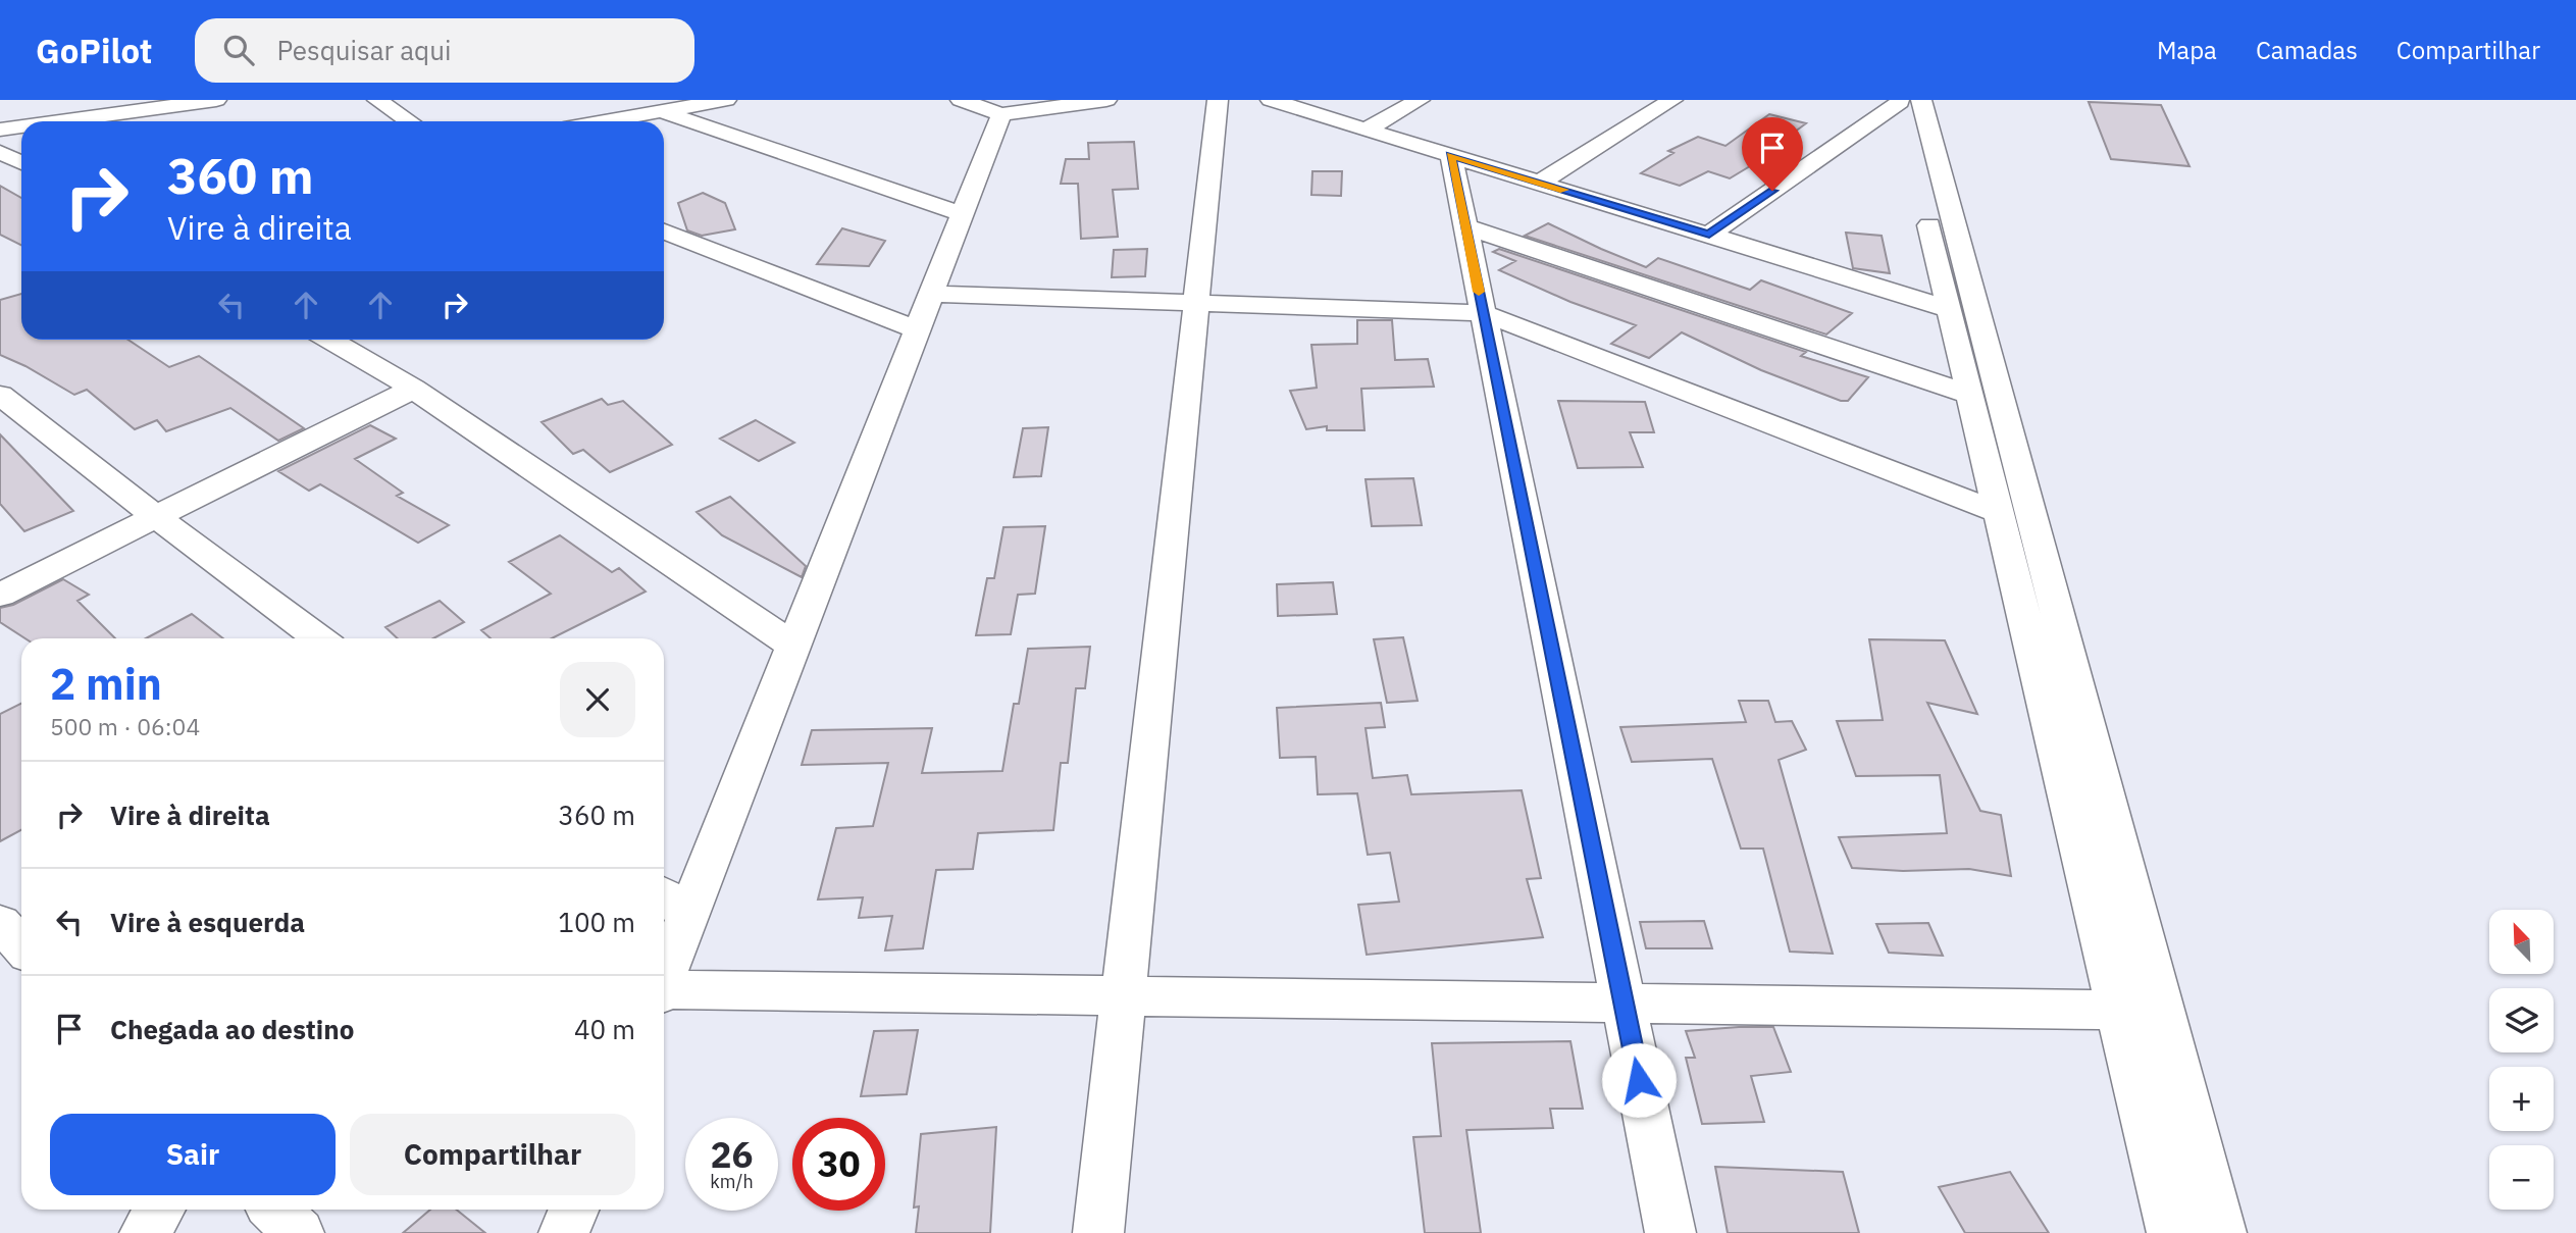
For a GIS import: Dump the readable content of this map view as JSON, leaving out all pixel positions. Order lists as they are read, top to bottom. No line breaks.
{"north":"top left","page":{"header":"GoPilot","search":"Pesquisar aqui","nav":["Mapa","Camadas","Compartilhar"],"turn":["360 m","Vire à direita"],"heading":["2 min","500 m · 06:04"],"list":[{"name":"Vire à direita","value":"360 m"},{"name":"Vire à esquerda","value":"100 m"},{"name":"Chegada ao destino","value":"40 m"}],"map_buttons":["+","−"],"buttons":["Sair","Compartilhar"],"speed":"26 km/h","limit":"30"}}
